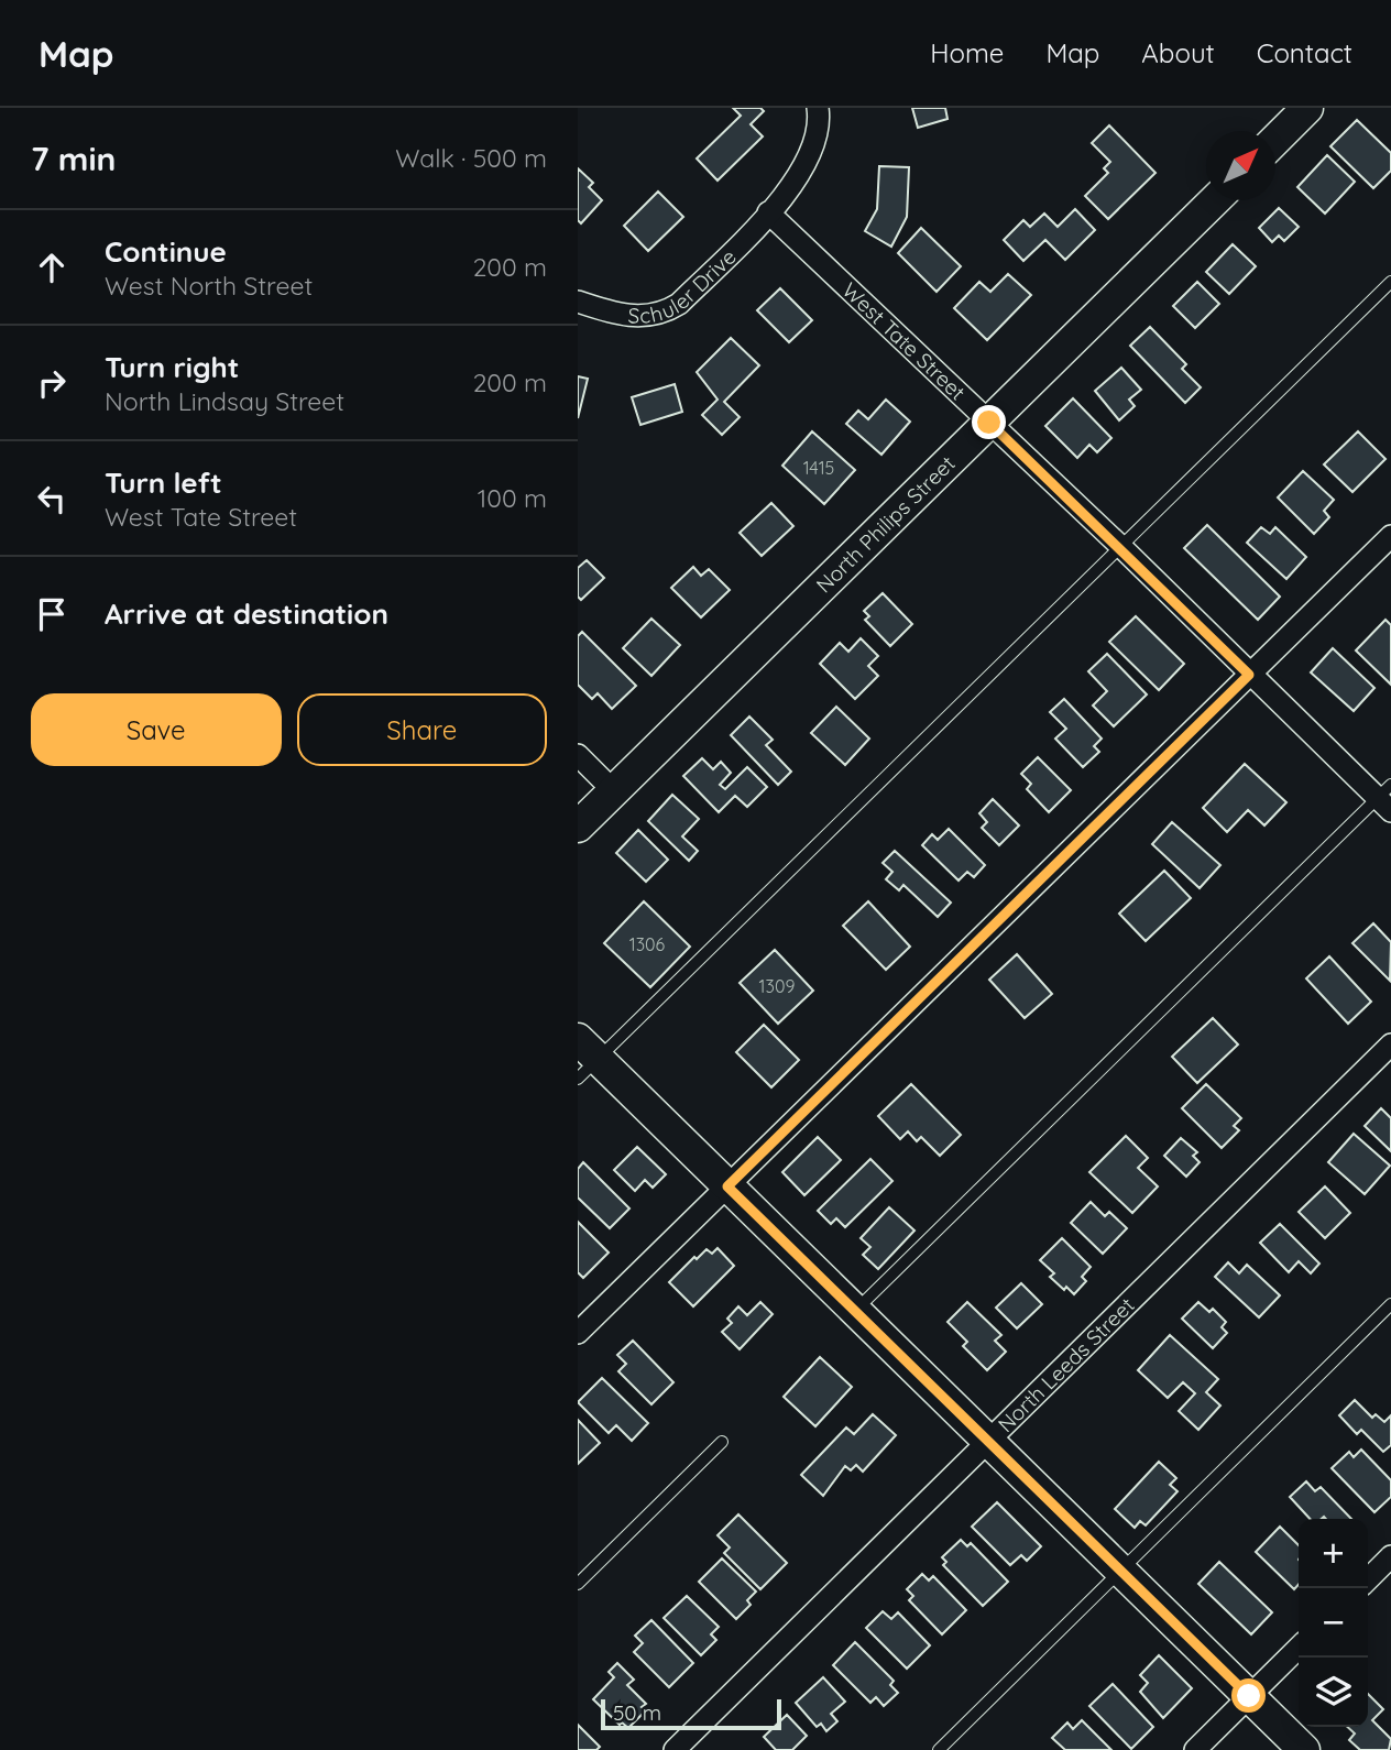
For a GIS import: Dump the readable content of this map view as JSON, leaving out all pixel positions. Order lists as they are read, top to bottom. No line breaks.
{"streets":{"street":["Schuler Drive","West Tate Street","North Philips Street","North Leeds Street"]},"crossings":[["Schuler Drive","West Tate Street"],["West Tate Street","North Philips Street"]],"house_numbers":["1415","1306","1309"],"scale_bar":"50 m","north":"top right","page":{"header":"Map","nav":["Home","Map","About","Contact"],"heading":["7 min","Walk · 500 m"],"list":[["Continue","West North Street","200 m"],["Turn right","North Lindsay Street","200 m"],["Turn left","West Tate Street","100 m"],"Arrive at destination"],"buttons":["Save","Share"],"map_buttons":["+","−"],"scale":"50 m"}}
